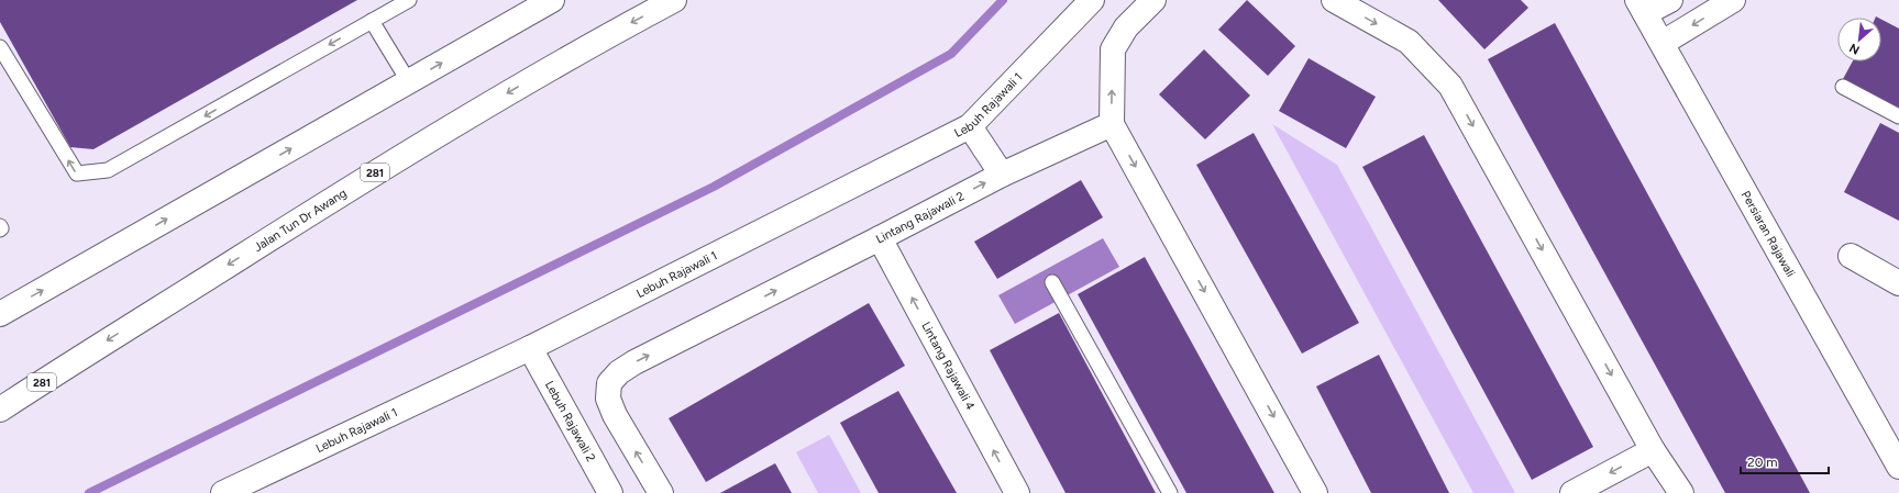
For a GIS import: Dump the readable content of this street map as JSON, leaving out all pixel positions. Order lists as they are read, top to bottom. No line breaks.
{"streets":{"street":["Lebuh Rajawali 1","281","Lintang Rajawali 2","Jalan Tun Dr Awang","Persiaran Rajawali","Lintang Rajawali 4","Lebuh Rajawali 2"]},"crossings":[["Lebuh Rajawali 1","Lebuh Rajawali 2"],["Lintang Rajawali 2","Lintang Rajawali 4"]],"one_way":["Lintang Rajawali 2","Lintang Rajawali 4"],"scale_bar":"20 m","north":"bottom left"}
